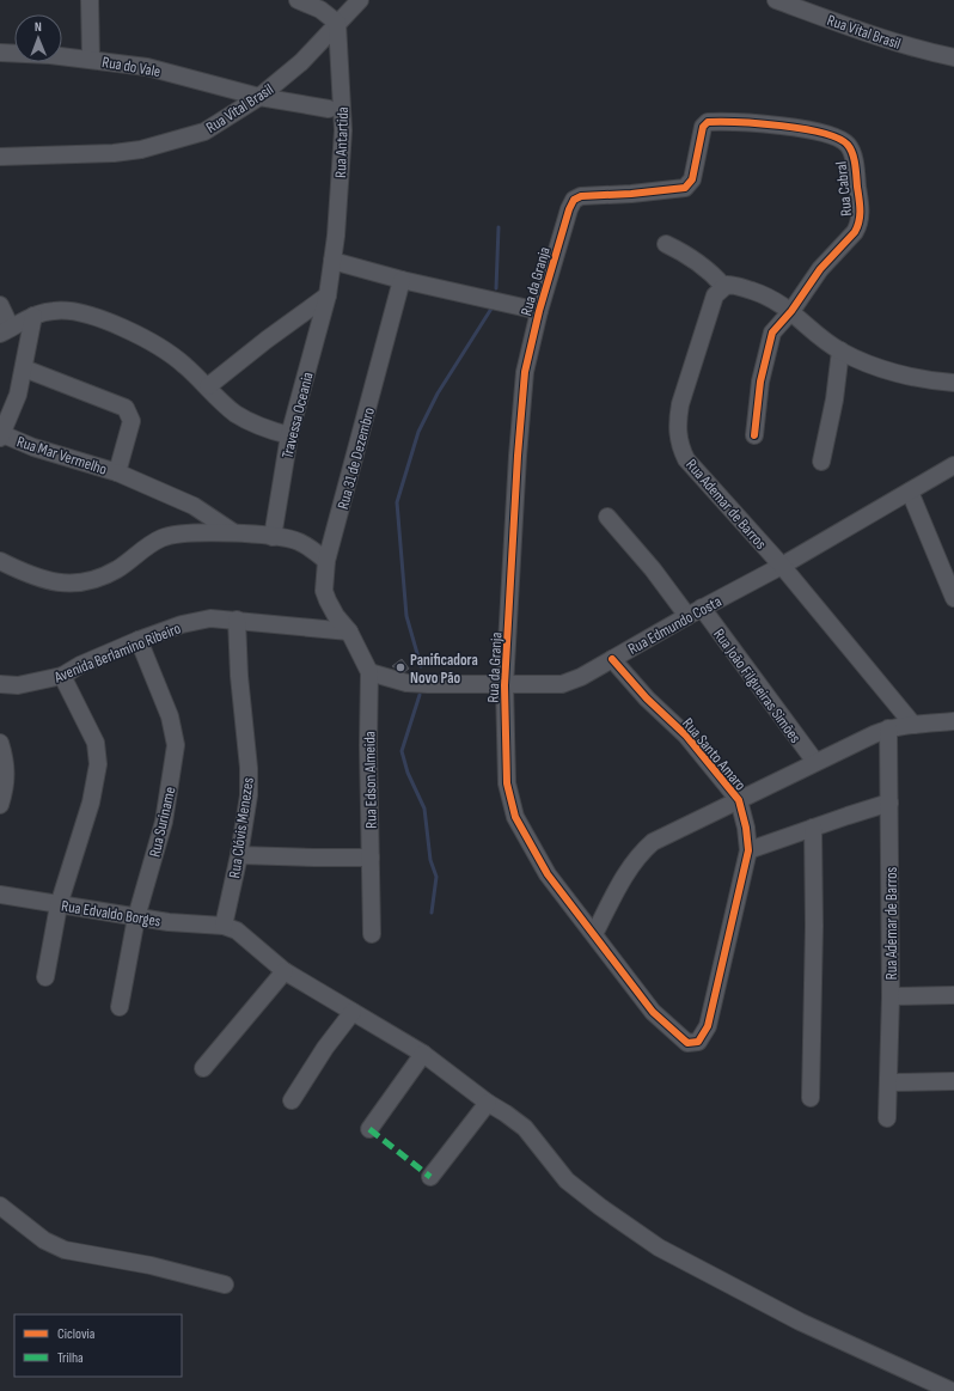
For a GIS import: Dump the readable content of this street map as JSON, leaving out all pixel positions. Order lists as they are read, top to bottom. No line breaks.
{"streets":{"street":["Rua Vital Brasil","Rua do Vale","Rua Antartida","Rua Cabral","Rua da Granja","Travessa Oceania","Rua Mar Vermelho","Rua 31 de Dezembro","Rua Ademar de Barros","Rua Edmundo Costa","Avenida Berlamino Ribeiro","Rua João Filgueiras Simões","Rua Santo Amaro","Rua Edson Almeida","Rua Suriname","Rua Clóvis Menezes","Rua Edvaldo Borges"]},"crossings":[["Rua Vital Brasil","Rua do Vale"],["Rua Vital Brasil","Rua Antartida"],["Rua Antartida","Travessa Oceania"],["Rua Cabral","Rua da Granja"],["Rua da Granja","Rua Edmundo Costa"],["Rua da Granja","Rua Santo Amaro"],["Rua 31 de Dezembro","Avenida Berlamino Ribeiro"],["Rua 31 de Dezembro","Rua Edson Almeida"],["Rua Ademar de Barros","Rua Edmundo Costa"],["Rua Edmundo Costa","Rua João Filgueiras Simões"],["Rua Edmundo Costa","Rua Santo Amaro"],["Rua Edmundo Costa","Rua Edson Almeida"],["Avenida Berlamino Ribeiro","Rua Edson Almeida"],["Avenida Berlamino Ribeiro","Rua Suriname"],["Avenida Berlamino Ribeiro","Rua Clóvis Menezes"],["Rua Suriname","Rua Edvaldo Borges"],["Rua Clóvis Menezes","Rua Edvaldo Borges"]],"places":["Panificadora Novo Pão"],"legend":["Ciclovia","Trilha"],"north":"top"}
